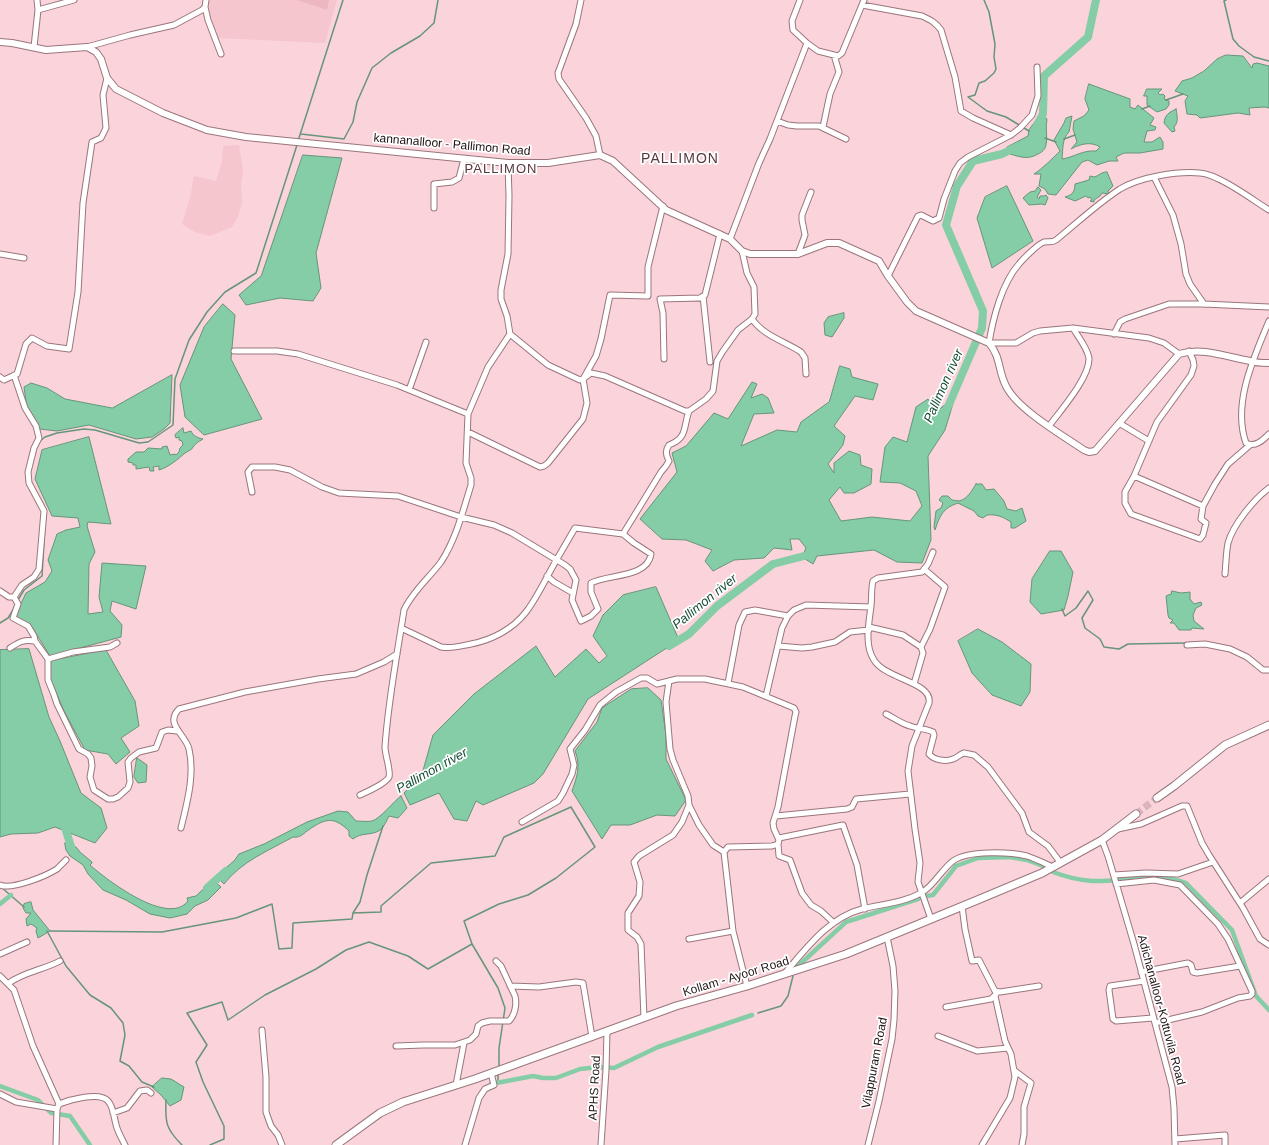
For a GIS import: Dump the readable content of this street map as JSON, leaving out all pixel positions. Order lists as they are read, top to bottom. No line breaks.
{"streets":{"main road":["Kollam - Ayoor Road"],"street":["kannanalloor - Pallimon Road","Adichanalloor-Kottuvila Road","Vilappuram Road","APHS Road"]},"crossings":[["Kollam - Ayoor Road","Adichanalloor-Kottuvila Road"],["Kollam - Ayoor Road","Vilappuram Road"],["Kollam - Ayoor Road","APHS Road"]],"districts":["PALLIMON","PALLIMON"],"water":["Pallimon river"]}
